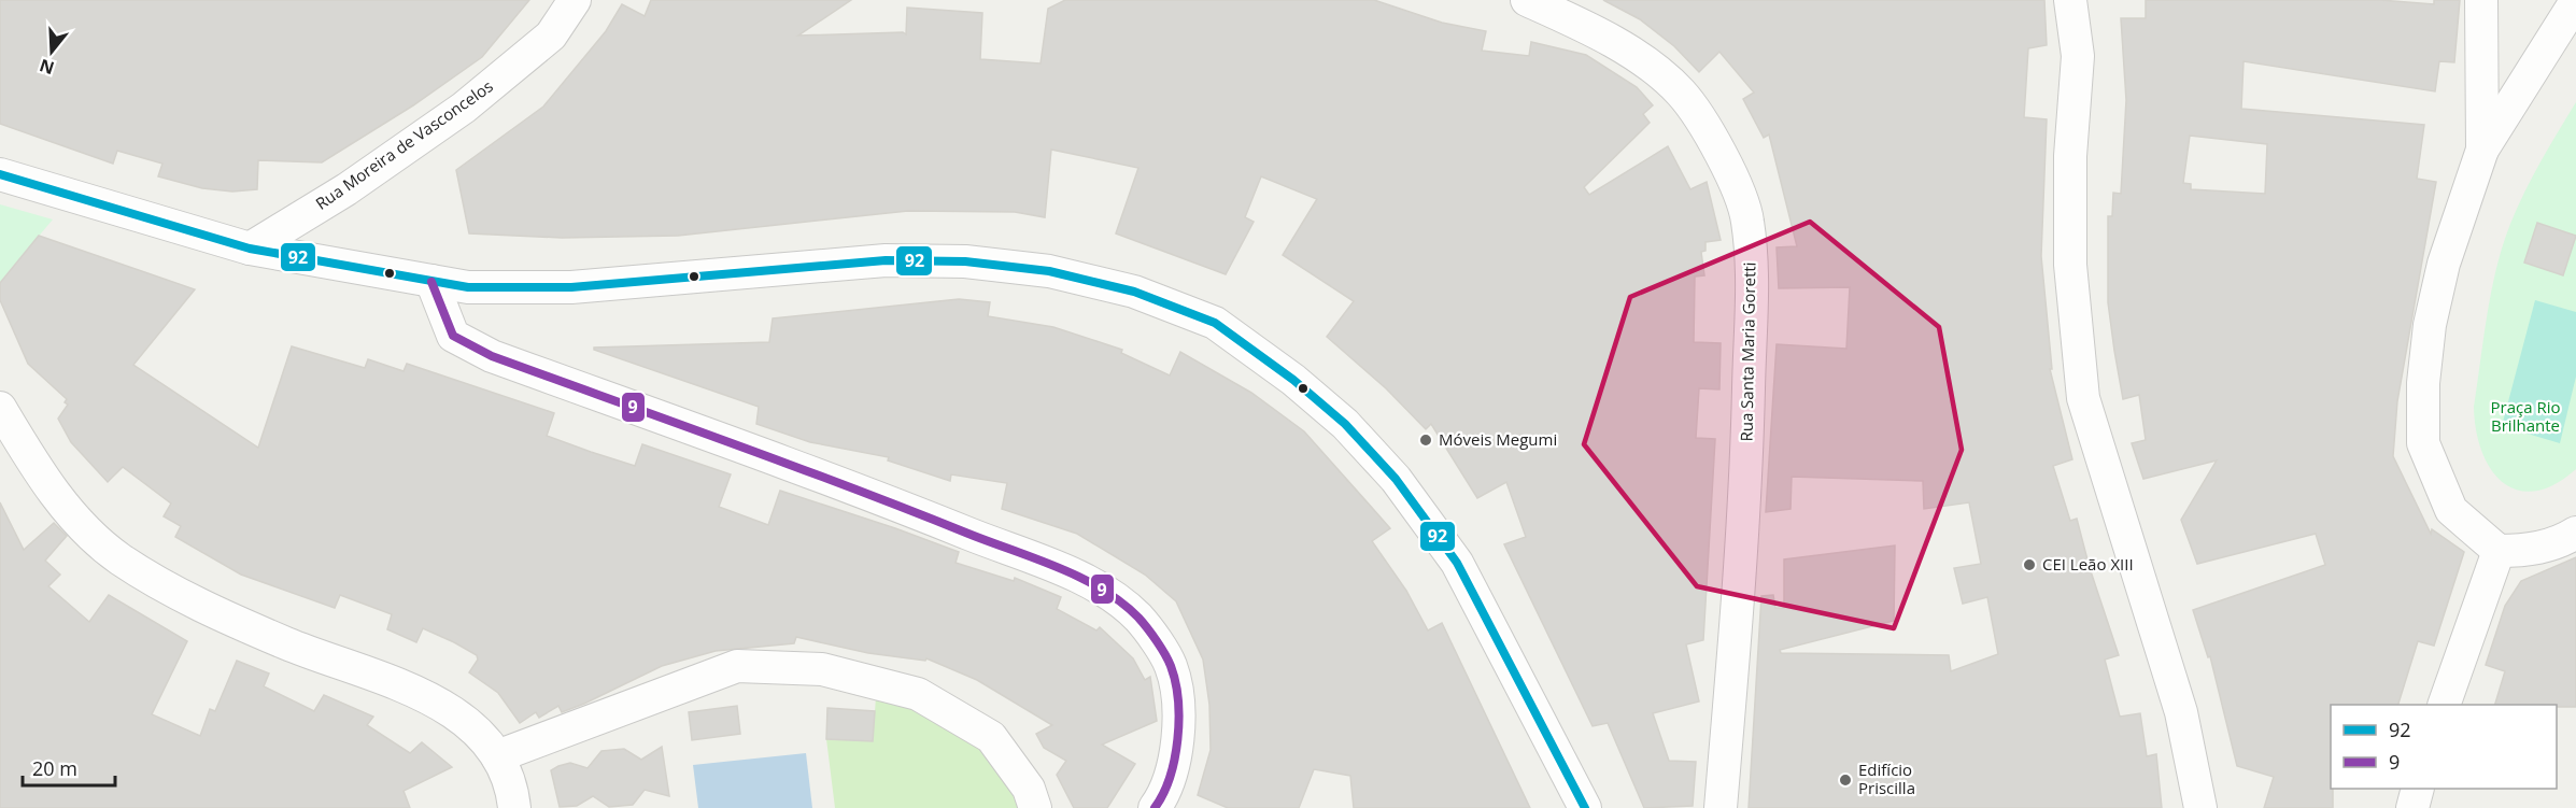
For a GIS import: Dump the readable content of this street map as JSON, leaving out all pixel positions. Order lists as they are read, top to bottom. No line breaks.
{"streets":{"street":["Rua Moreira de Vasconcelos","Rua Santa Maria Goretti"]},"parks":["Praça Rio Brilhante"],"places":["Móveis Megumi","CEI Leão XIII","Edifício Priscilla"],"lines":["transit line 92","transit line 9"],"legend":["92","9"],"scale_bar":"20 m","north":"bottom"}
